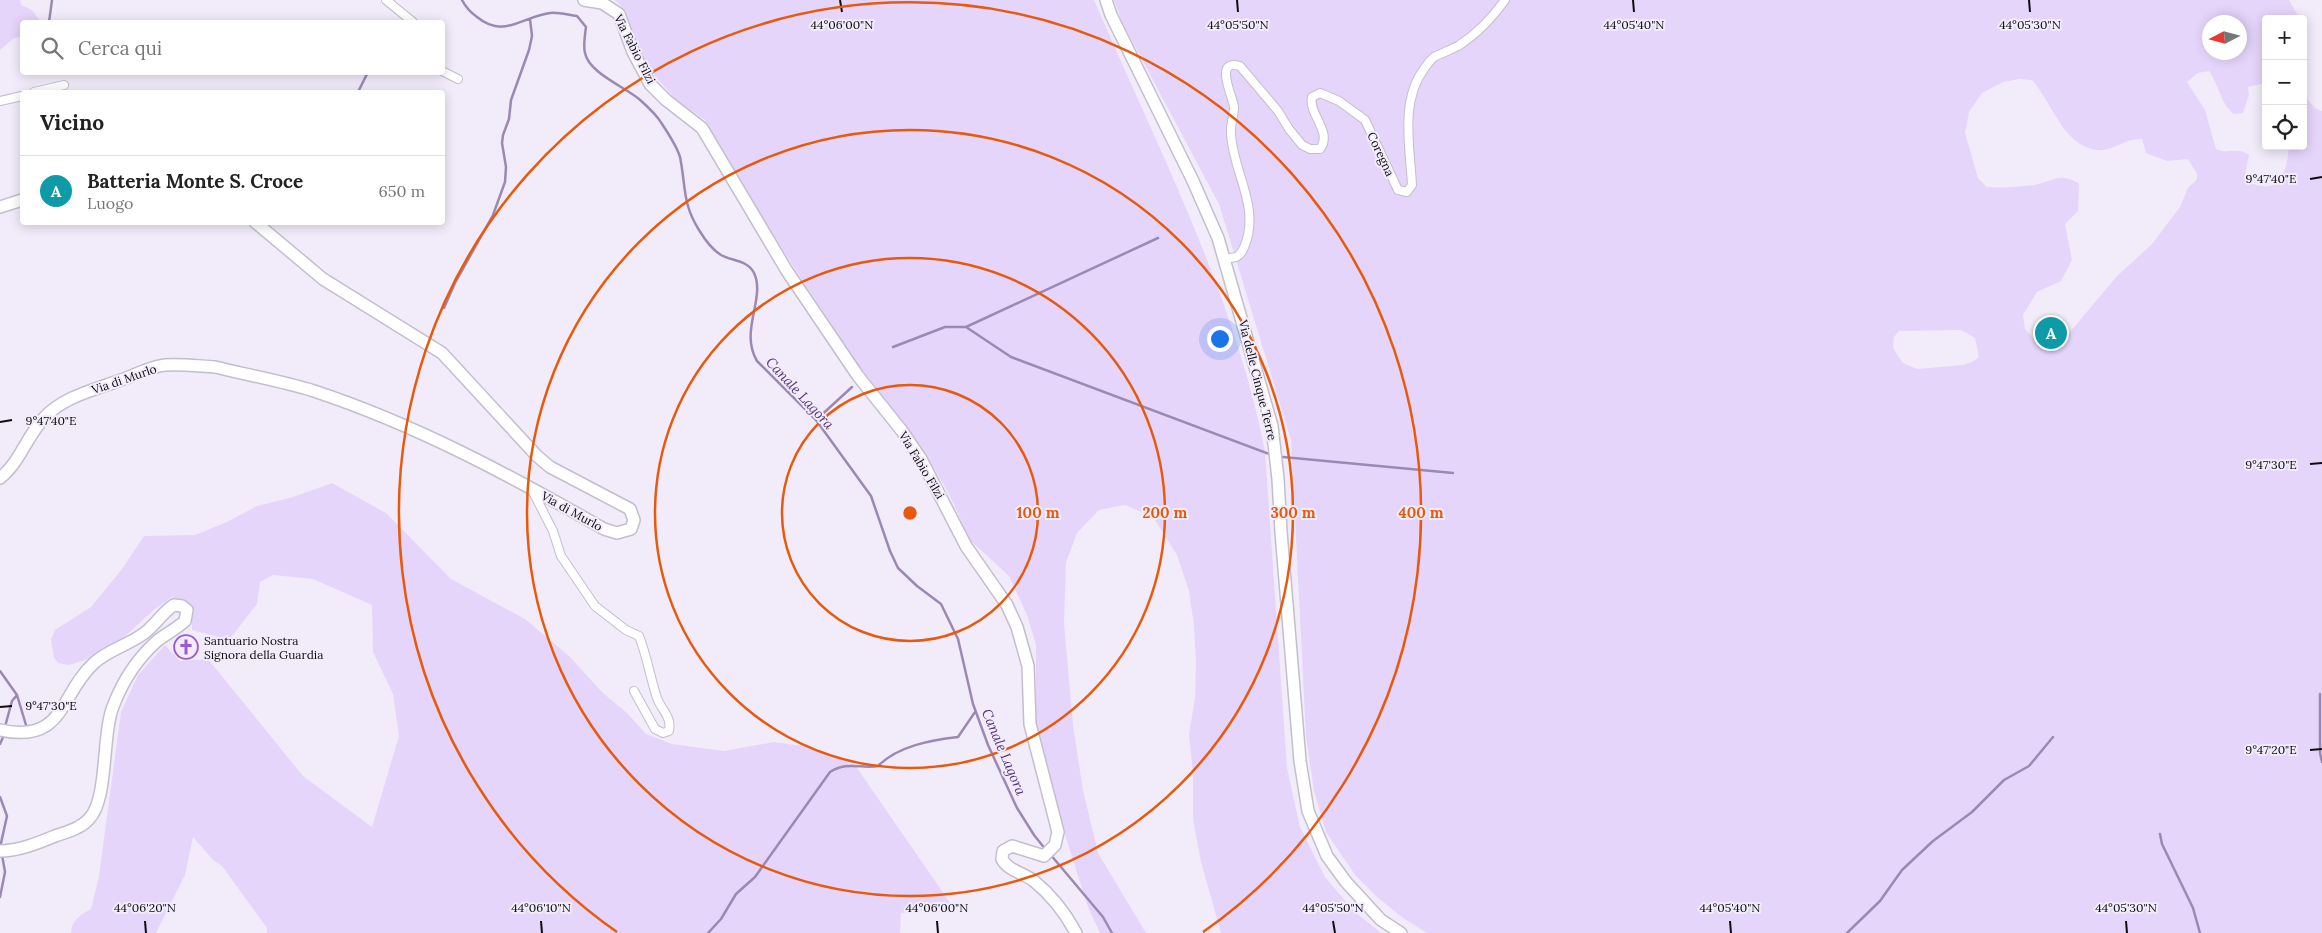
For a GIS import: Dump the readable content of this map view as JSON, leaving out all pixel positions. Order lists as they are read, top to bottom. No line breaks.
{"streets":{"street":["Via Fabio Filzi","Coregna","Via di Murlo","Via delle Cinque Terre"]},"crossings":[["Coregna","Via delle Cinque Terre"]],"water":["Canale Lagora"],"places":{"church":["Santuario Nostra Signora della Guardia"]},"north":"left","page":{"map_buttons":["+","−"],"search":"Cerca qui","heading":"Vicino","list":[{"mark":"A","name":"Batteria Monte S. Croce","note":"Luogo","value":"650 m"}],"pins":"A"},"coordinates":["44°06'00\"N","44°05'50\"N","44°05'40\"N","44°05'30\"N","9°47'40\"E","9°47'30\"E","9°47'20\"E","44°06'20\"N","44°06'10\"N"],"rings":["100 m","200 m","300 m","400 m"]}
